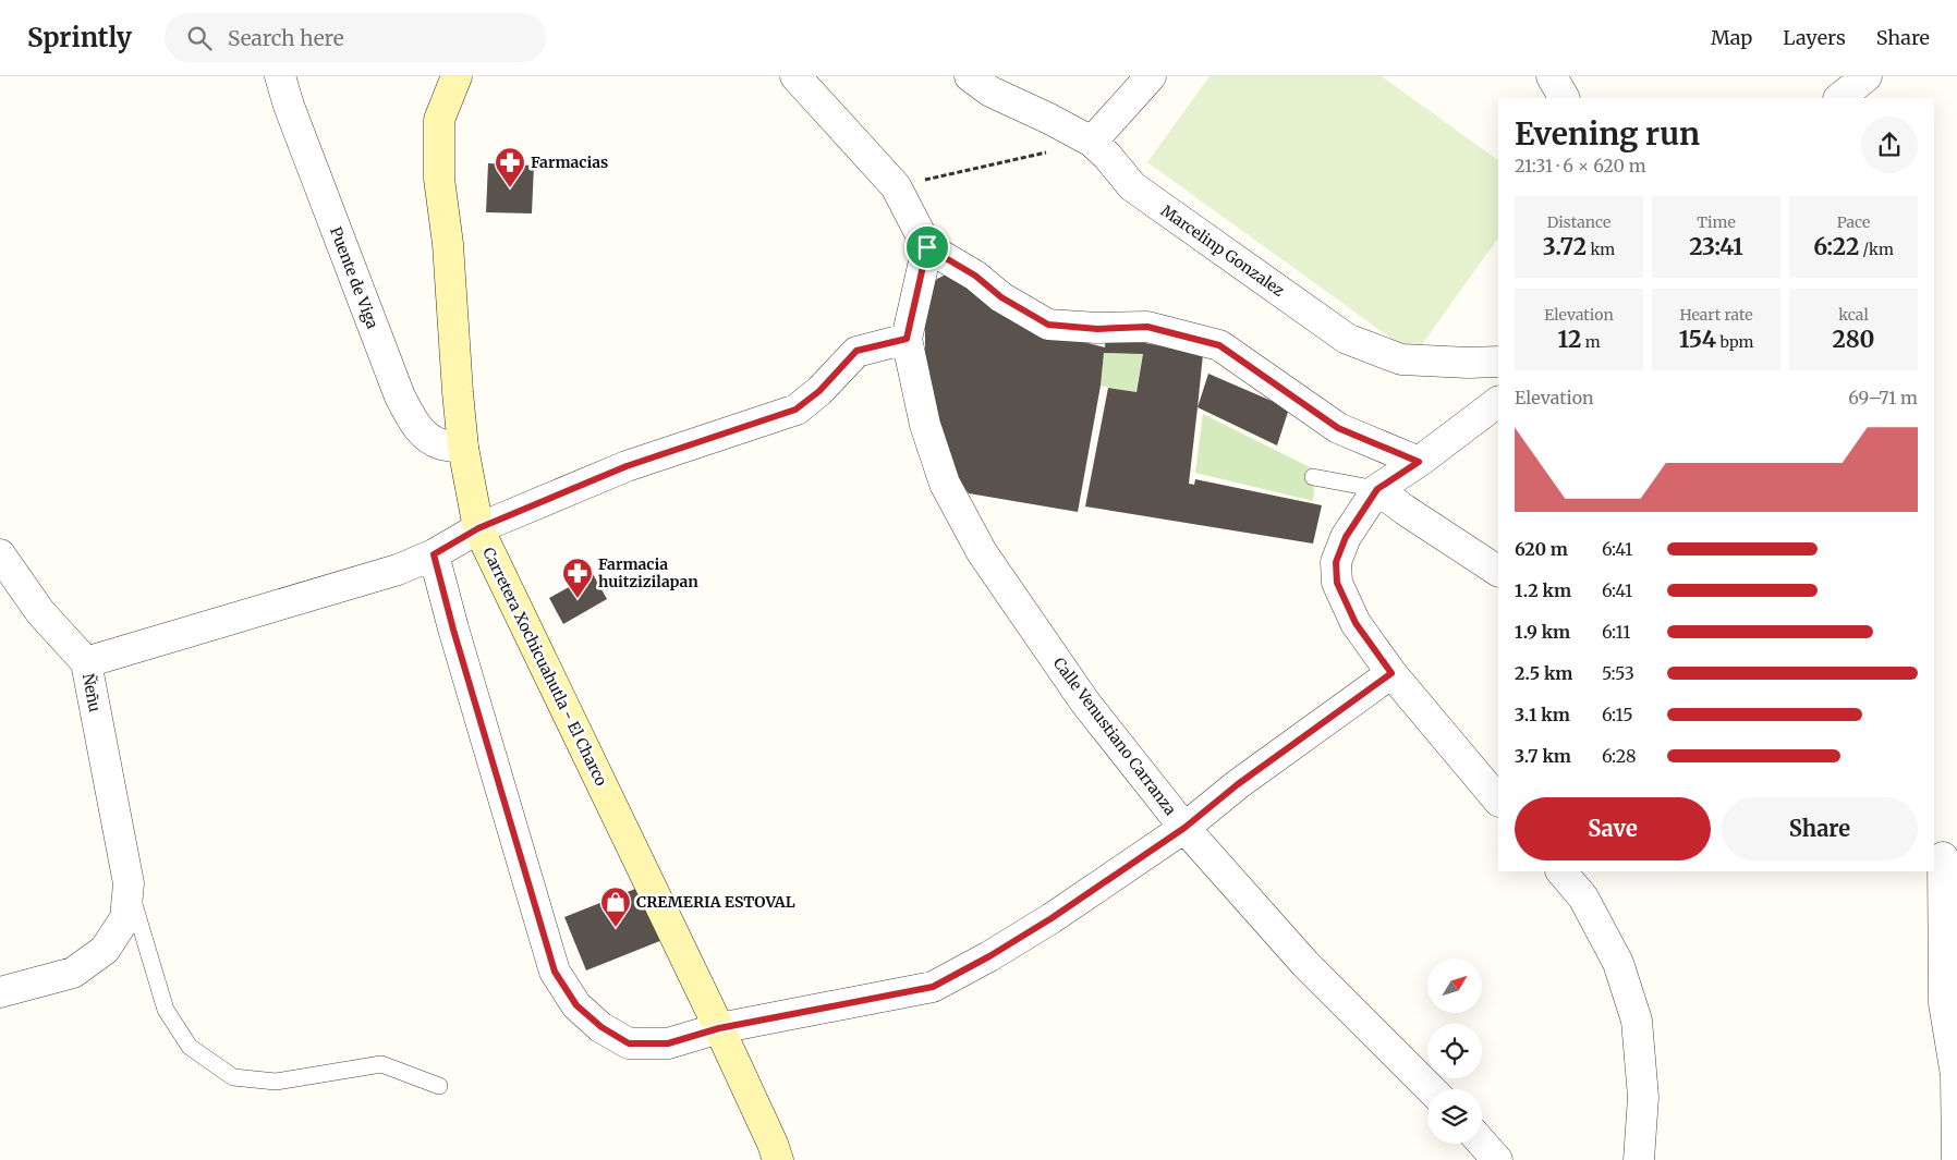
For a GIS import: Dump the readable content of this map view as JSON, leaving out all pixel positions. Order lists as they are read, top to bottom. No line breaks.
{"streets":{"main road":["Carretera Xochicuahutla - El Charco"],"street":["Marcelinp Gonzalez","Puente de Viga","Ñeñu","Calle Venustiano Carranza"]},"crossings":[["Puente de Viga","Carretera Xochicuahutla - El Charco"],["Carretera Xochicuahutla - El Charco","Ñeñu"],["Ñeñu","Calle Venustiano Carranza"]],"places":{"pharmacy":["Farmacias","Farmacia huitzizilapan"],"shop":["CREMERIA ESTOVAL"]},"north":"top right","page":{"header":"Sprintly","search":"Search here","nav":["Map","Layers","Share"],"heading":["Evening run","21:31 · 6 × 620 m"],"stats":[["Distance","3.72 km"],["Time","23:41"],["Pace","6:22 /km"],["Elevation","12 m"],["Heart rate","154 bpm"],["kcal","280"]],"chart":["Elevation","69–71 m"],"list":[{"name":"620 m","note":"6:41"},{"name":"1.2 km","note":"6:41"},{"name":"1.9 km","note":"6:11"},{"name":"2.5 km","note":"5:53"},{"name":"3.1 km","note":"6:15"},{"name":"3.7 km","note":"6:28"}],"buttons":["Save","Share"]}}
